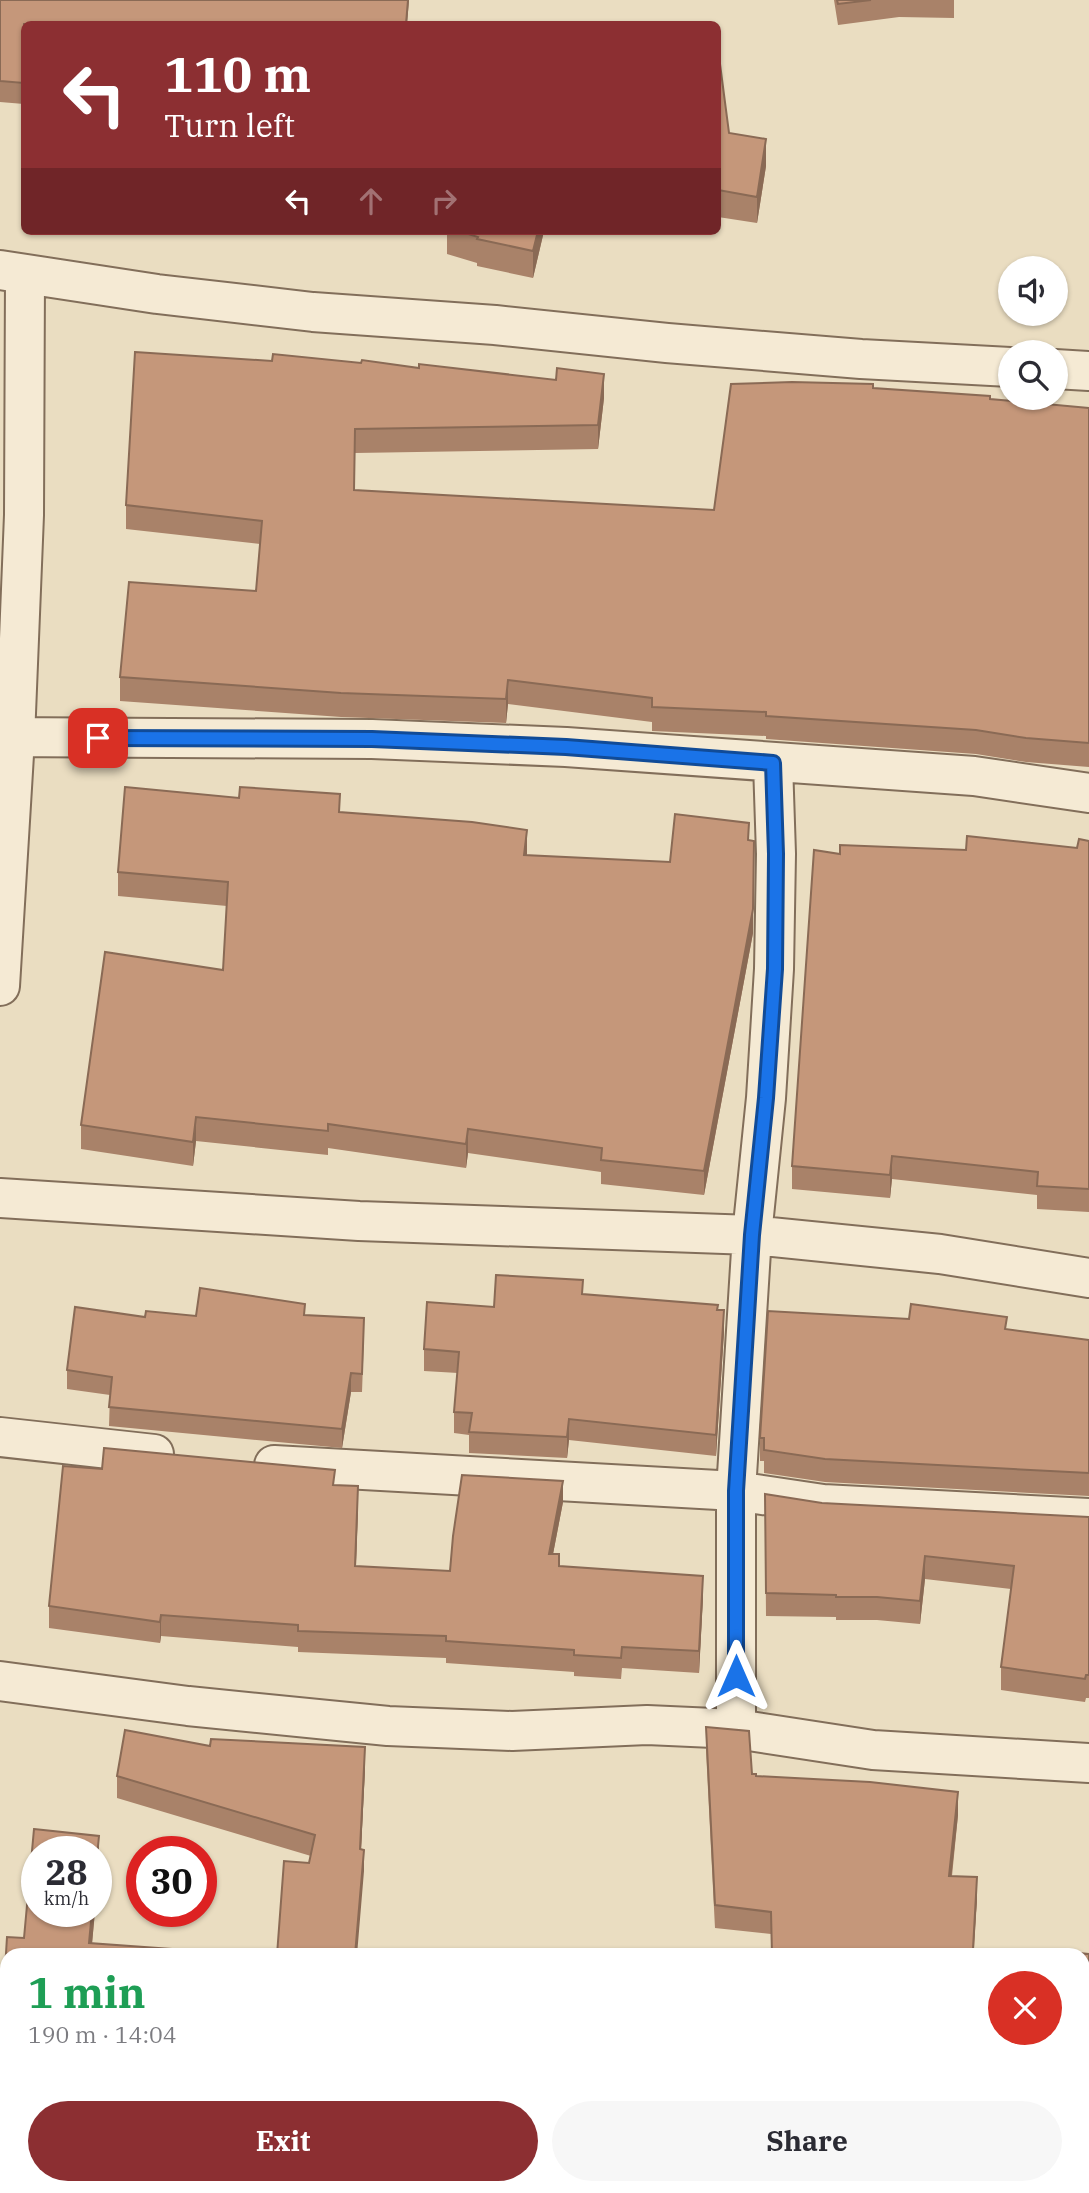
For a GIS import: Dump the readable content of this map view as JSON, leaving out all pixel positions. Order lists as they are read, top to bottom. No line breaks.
{"page":{"turn":["110 m","Turn left"],"speed":"28 km/h","limit":"30","heading":["1 min","190 m · 14:04"],"buttons":["Exit","Share"]}}
